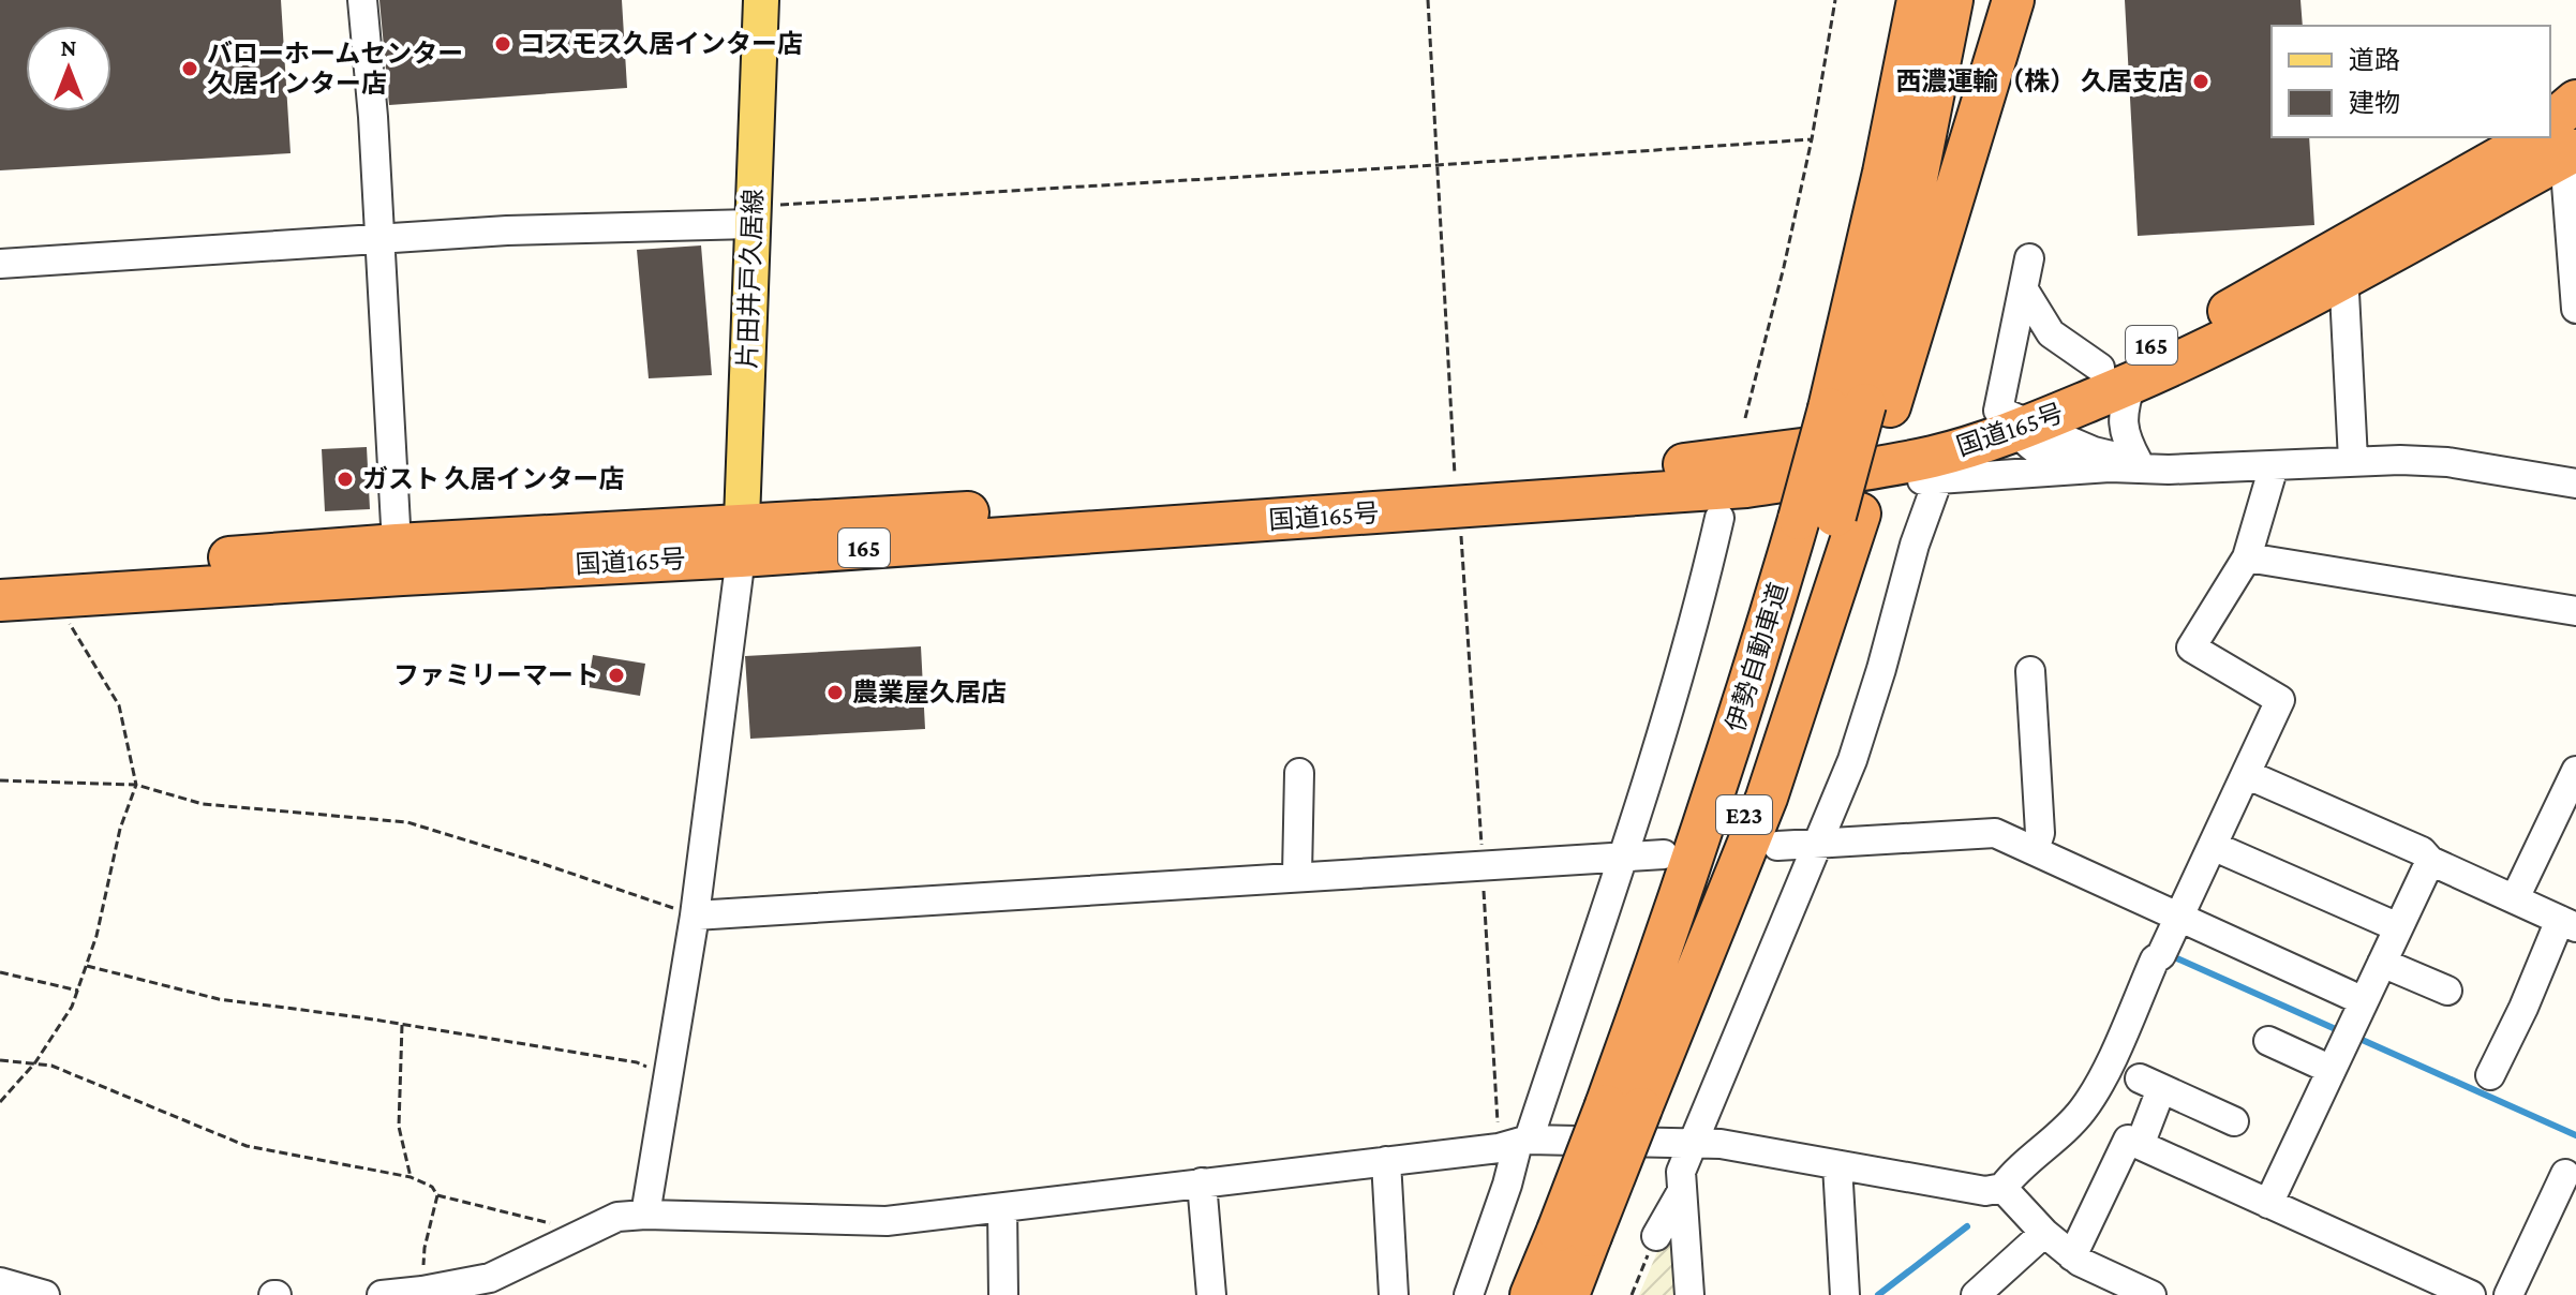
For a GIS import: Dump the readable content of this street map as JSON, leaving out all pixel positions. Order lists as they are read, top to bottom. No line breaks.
{"streets":{"highway":["165","国道165号","伊勢自動車道","E23"],"main road":["片田井戸久居線"]},"crossings":[["片田井戸久居線","国道165号"]],"places":["コスモス久居インター店","バローホームセンター 久居インター店","西濃運輸（株） 久居支店","ガスト 久居インター店","ファミリーマート","農業屋久居店"],"legend":["道路","建物"],"north":"top"}
